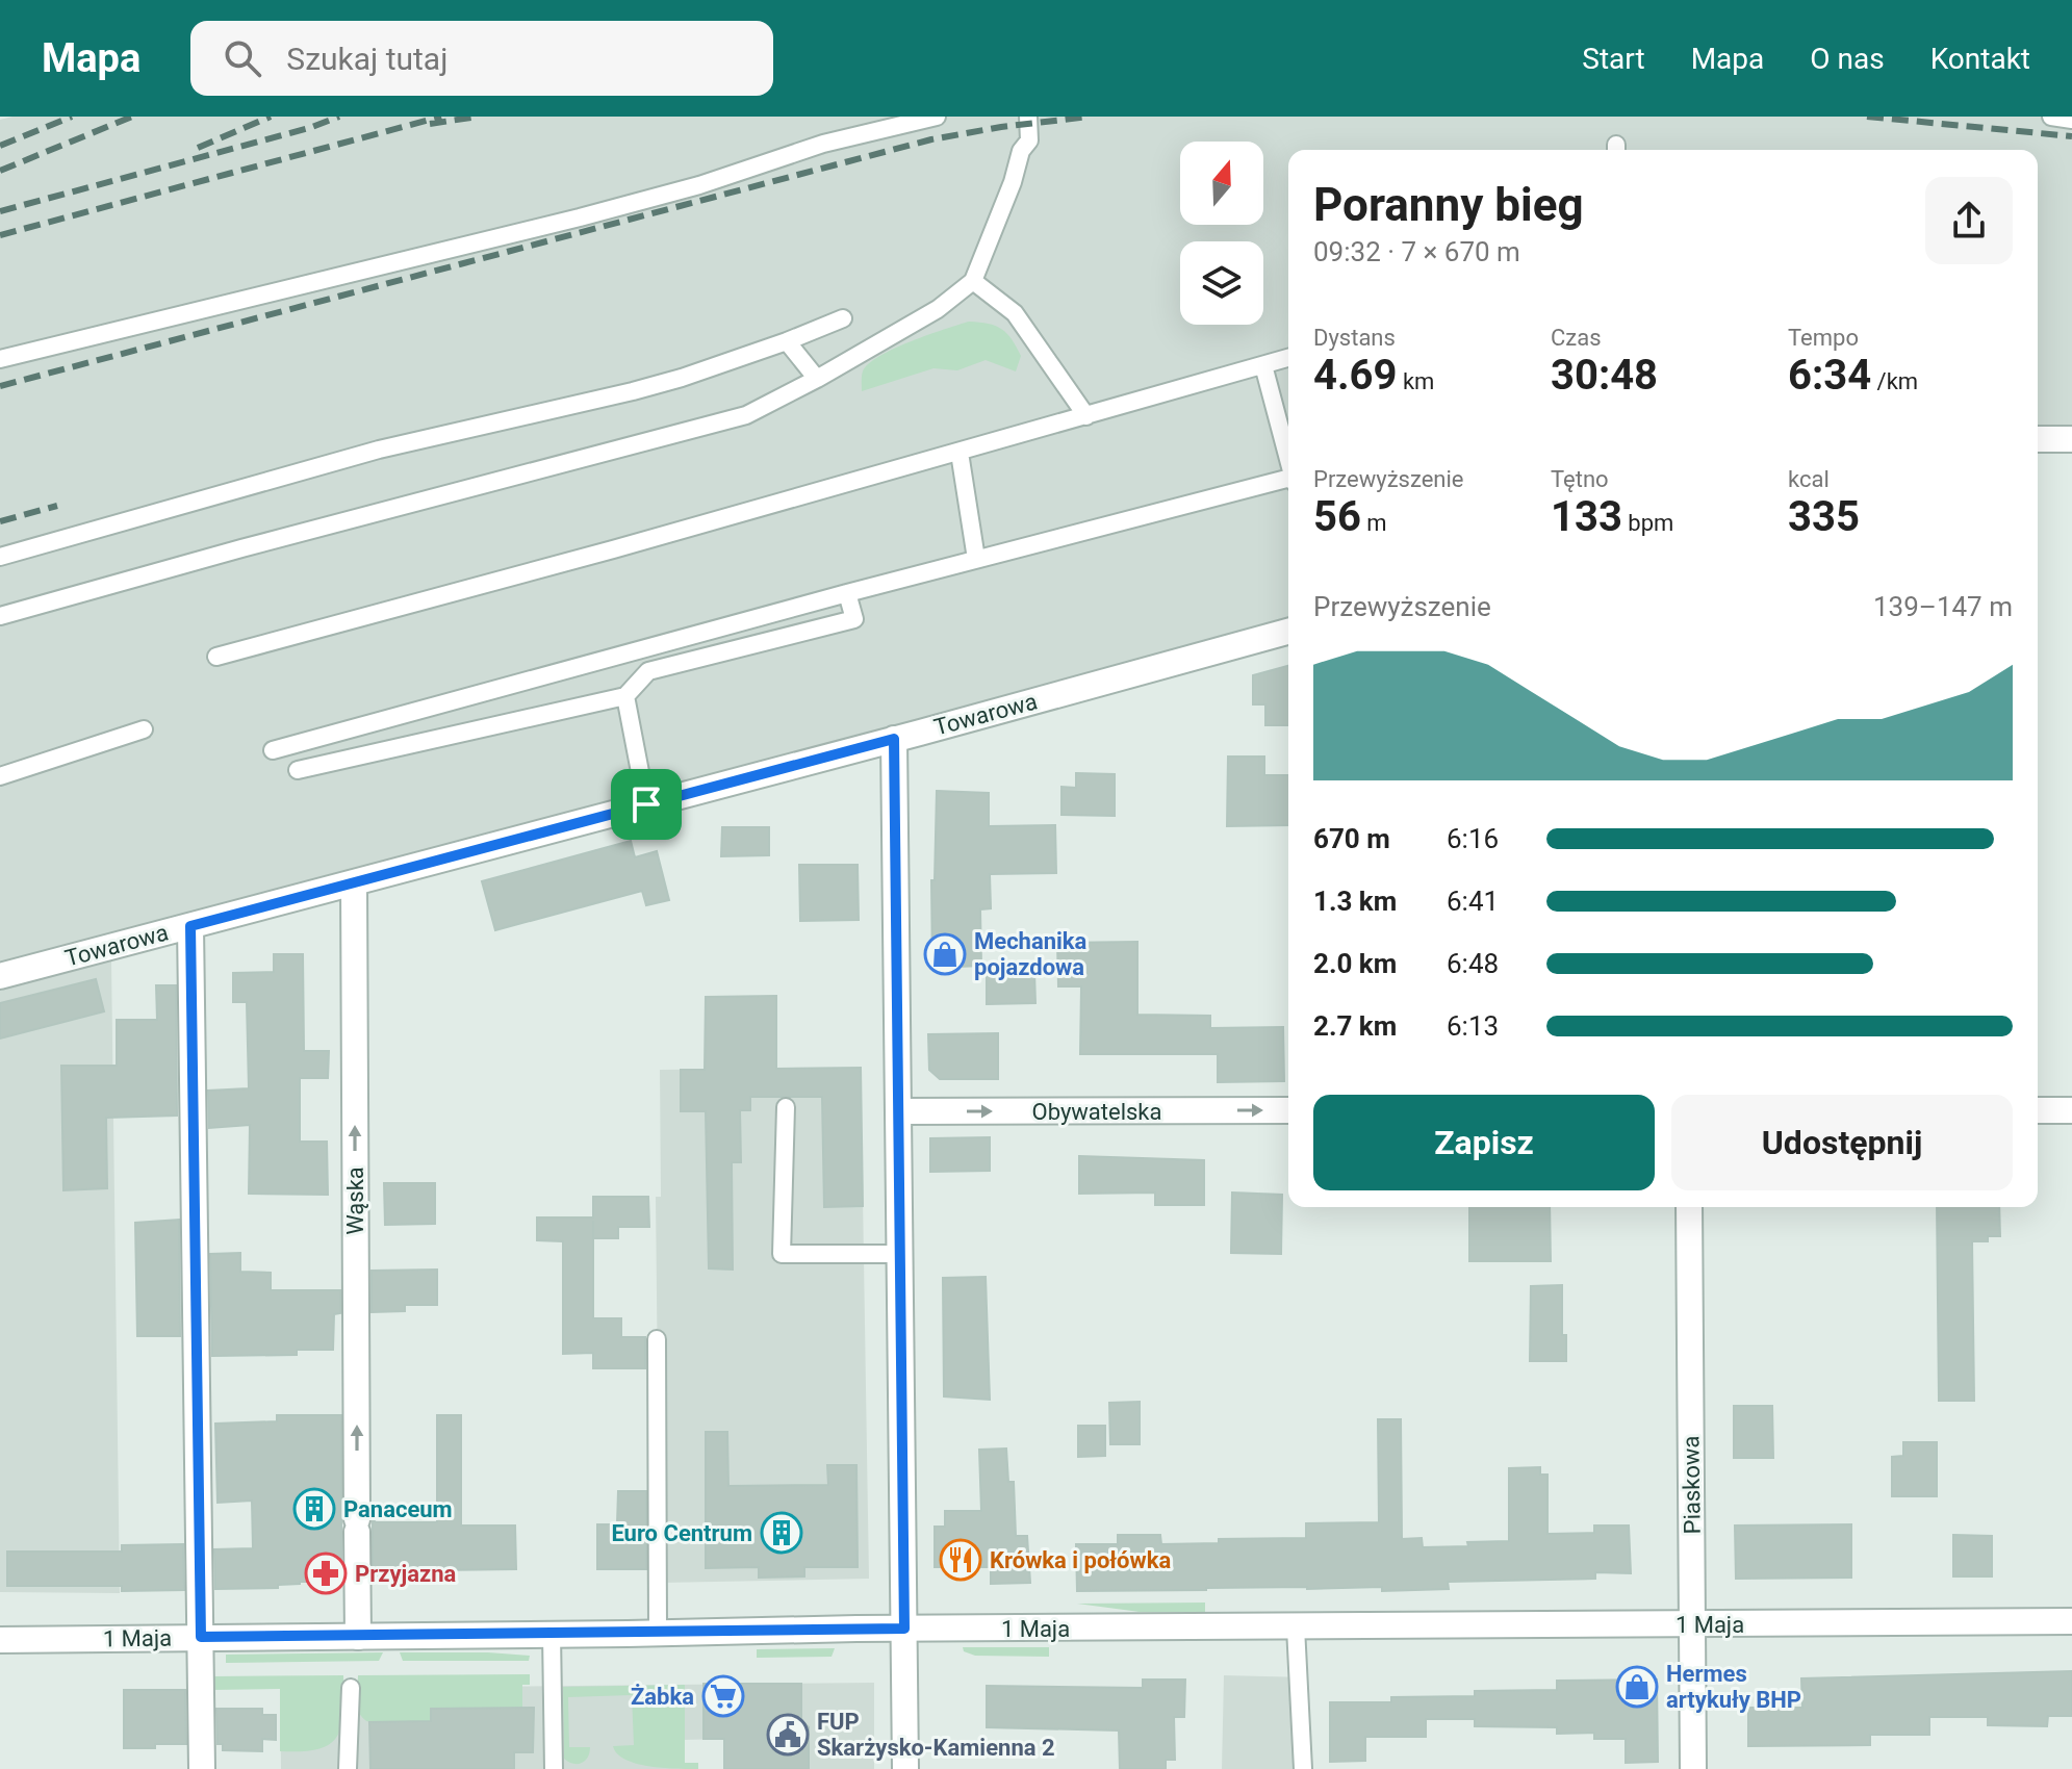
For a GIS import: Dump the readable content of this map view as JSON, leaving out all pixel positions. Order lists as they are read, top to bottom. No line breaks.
{"streets":{"street":["Towarowa","Obywatelska","Wąska","Piaskowa","1 Maja"]},"crossings":[["Towarowa","Wąska"],["Wąska","1 Maja"],["Piaskowa","1 Maja"]],"one_way":["Obywatelska"],"places":{"shop":["Mechanika pojazdowa","Hermes artykuły BHP"],"building":["Panaceum","Euro Centrum"],"restaurant":["Krówka i połówka"],"pharmacy":["Przyjazna"],"supermarket":["Żabka"],"public building":["FUP Skarżysko-Kamienna 2"]},"north":"top","page":{"header":"Mapa","search":"Szukaj tutaj","nav":["Start","Mapa","O nas","Kontakt"],"heading":["Poranny bieg","09:32 · 7 × 670 m"],"stats":[["Dystans","4.69 km"],["Czas","30:48"],["Tempo","6:34 /km"],["Przewyższenie","56 m"],["Tętno","133 bpm"],["kcal","335"]],"chart":["Przewyższenie","139–147 m"],"list":[{"name":"670 m","note":"6:16"},{"name":"1.3 km","note":"6:41"},{"name":"2.0 km","note":"6:48"},{"name":"2.7 km","note":"6:13"}],"buttons":["Zapisz","Udostępnij"]}}
